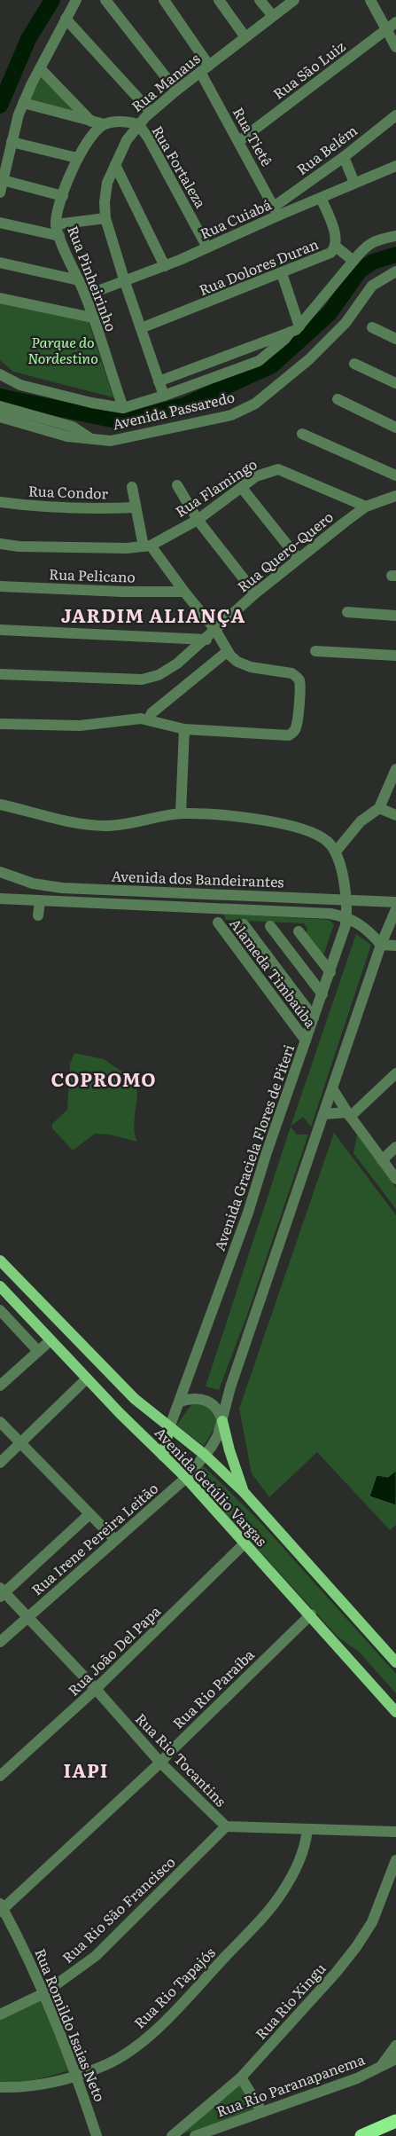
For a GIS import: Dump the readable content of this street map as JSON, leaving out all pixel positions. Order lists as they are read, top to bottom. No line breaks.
{"streets":{"main road":["Avenida Getúlio Vargas"],"street":["Rua São Luiz","Rua Manaus","Rua Tietê","Rua Belém","Rua Fortaleza","Rua Cuiabá","Rua Dolores Duran","Rua Pinheirinho","Avenida Passaredo","Rua Flamingo","Rua Condor","Rua Quero-Quero","Rua Pelicano","Avenida dos Bandeirantes","Alameda Timbaúba","Avenida Graciela Flores de Piteri","Rua Irene Pereira Leitão","Rua João Del Papa","Rua Rio Paraíba","Rua Rio Tocantins","Rua Rio São Francisco","Rua Rio Tapajós","Rua Rio Xingu","Rua Romildo Isaias Neto","Rua Rio Paranapanema"]},"crossings":[["Rua São Luiz","Rua Tietê"],["Rua Manaus","Rua Tietê"],["Rua Manaus","Rua Fortaleza"],["Rua Manaus","Rua Cuiabá"],["Rua Manaus","Rua Dolores Duran"],["Rua Tietê","Rua Belém"],["Rua Tietê","Rua Cuiabá"],["Rua Belém","Rua Cuiabá"],["Rua Fortaleza","Rua Cuiabá"],["Rua Cuiabá","Rua Dolores Duran"],["Rua Cuiabá","Rua Pinheirinho"],["Rua Flamingo","Rua Quero-Quero"],["Avenida dos Bandeirantes","Avenida Graciela Flores de Piteri"],["Alameda Timbaúba","Avenida Graciela Flores de Piteri"],["Avenida Graciela Flores de Piteri","Avenida Getúlio Vargas"],["Avenida Graciela Flores de Piteri","Rua Irene Pereira Leitão"],["Avenida Getúlio Vargas","Rua Irene Pereira Leitão"],["Avenida Getúlio Vargas","Rua João Del Papa"],["Avenida Getúlio Vargas","Rua Rio Paraíba"],["Rua Irene Pereira Leitão","Rua Rio Tocantins"],["Rua João Del Papa","Rua Rio Tocantins"],["Rua Rio Paraíba","Rua Rio Tocantins"],["Rua Rio Paraíba","Rua Romildo Isaias Neto"],["Rua Rio Tocantins","Rua Rio São Francisco"],["Rua Rio Tocantins","Rua Rio Tapajós"],["Rua Rio São Francisco","Rua Romildo Isaias Neto"],["Rua Rio Tapajós","Rua Romildo Isaias Neto"]],"districts":["JARDIM ALIANÇA","COPROMO","IAPI"],"parks":["Parque do Nordestino"]}
